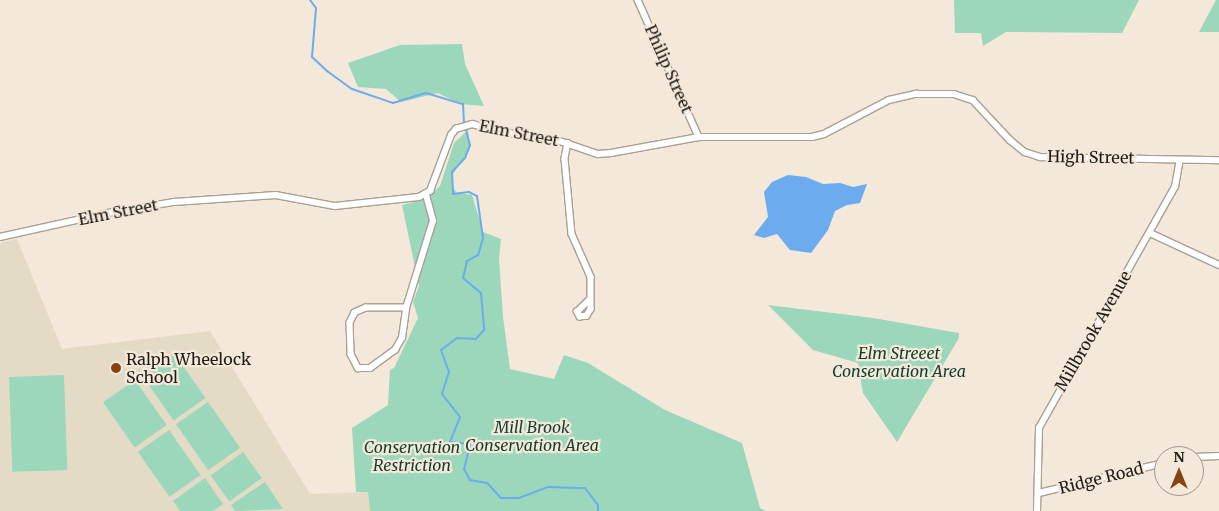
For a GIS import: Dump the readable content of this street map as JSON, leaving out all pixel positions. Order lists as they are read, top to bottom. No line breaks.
{"streets":{"street":["Philip Street","Elm Street","High Street","Millbrook Avenue","Ridge Road"]},"crossings":[["Philip Street","Elm Street"],["Elm Street","High Street"],["High Street","Millbrook Avenue"],["Millbrook Avenue","Ridge Road"]],"parks":["Elm Streeet Conservation Area","Mill Brook Conservation Area","Conservation Restriction"],"places":["Ralph Wheelock School"],"north":"top"}
